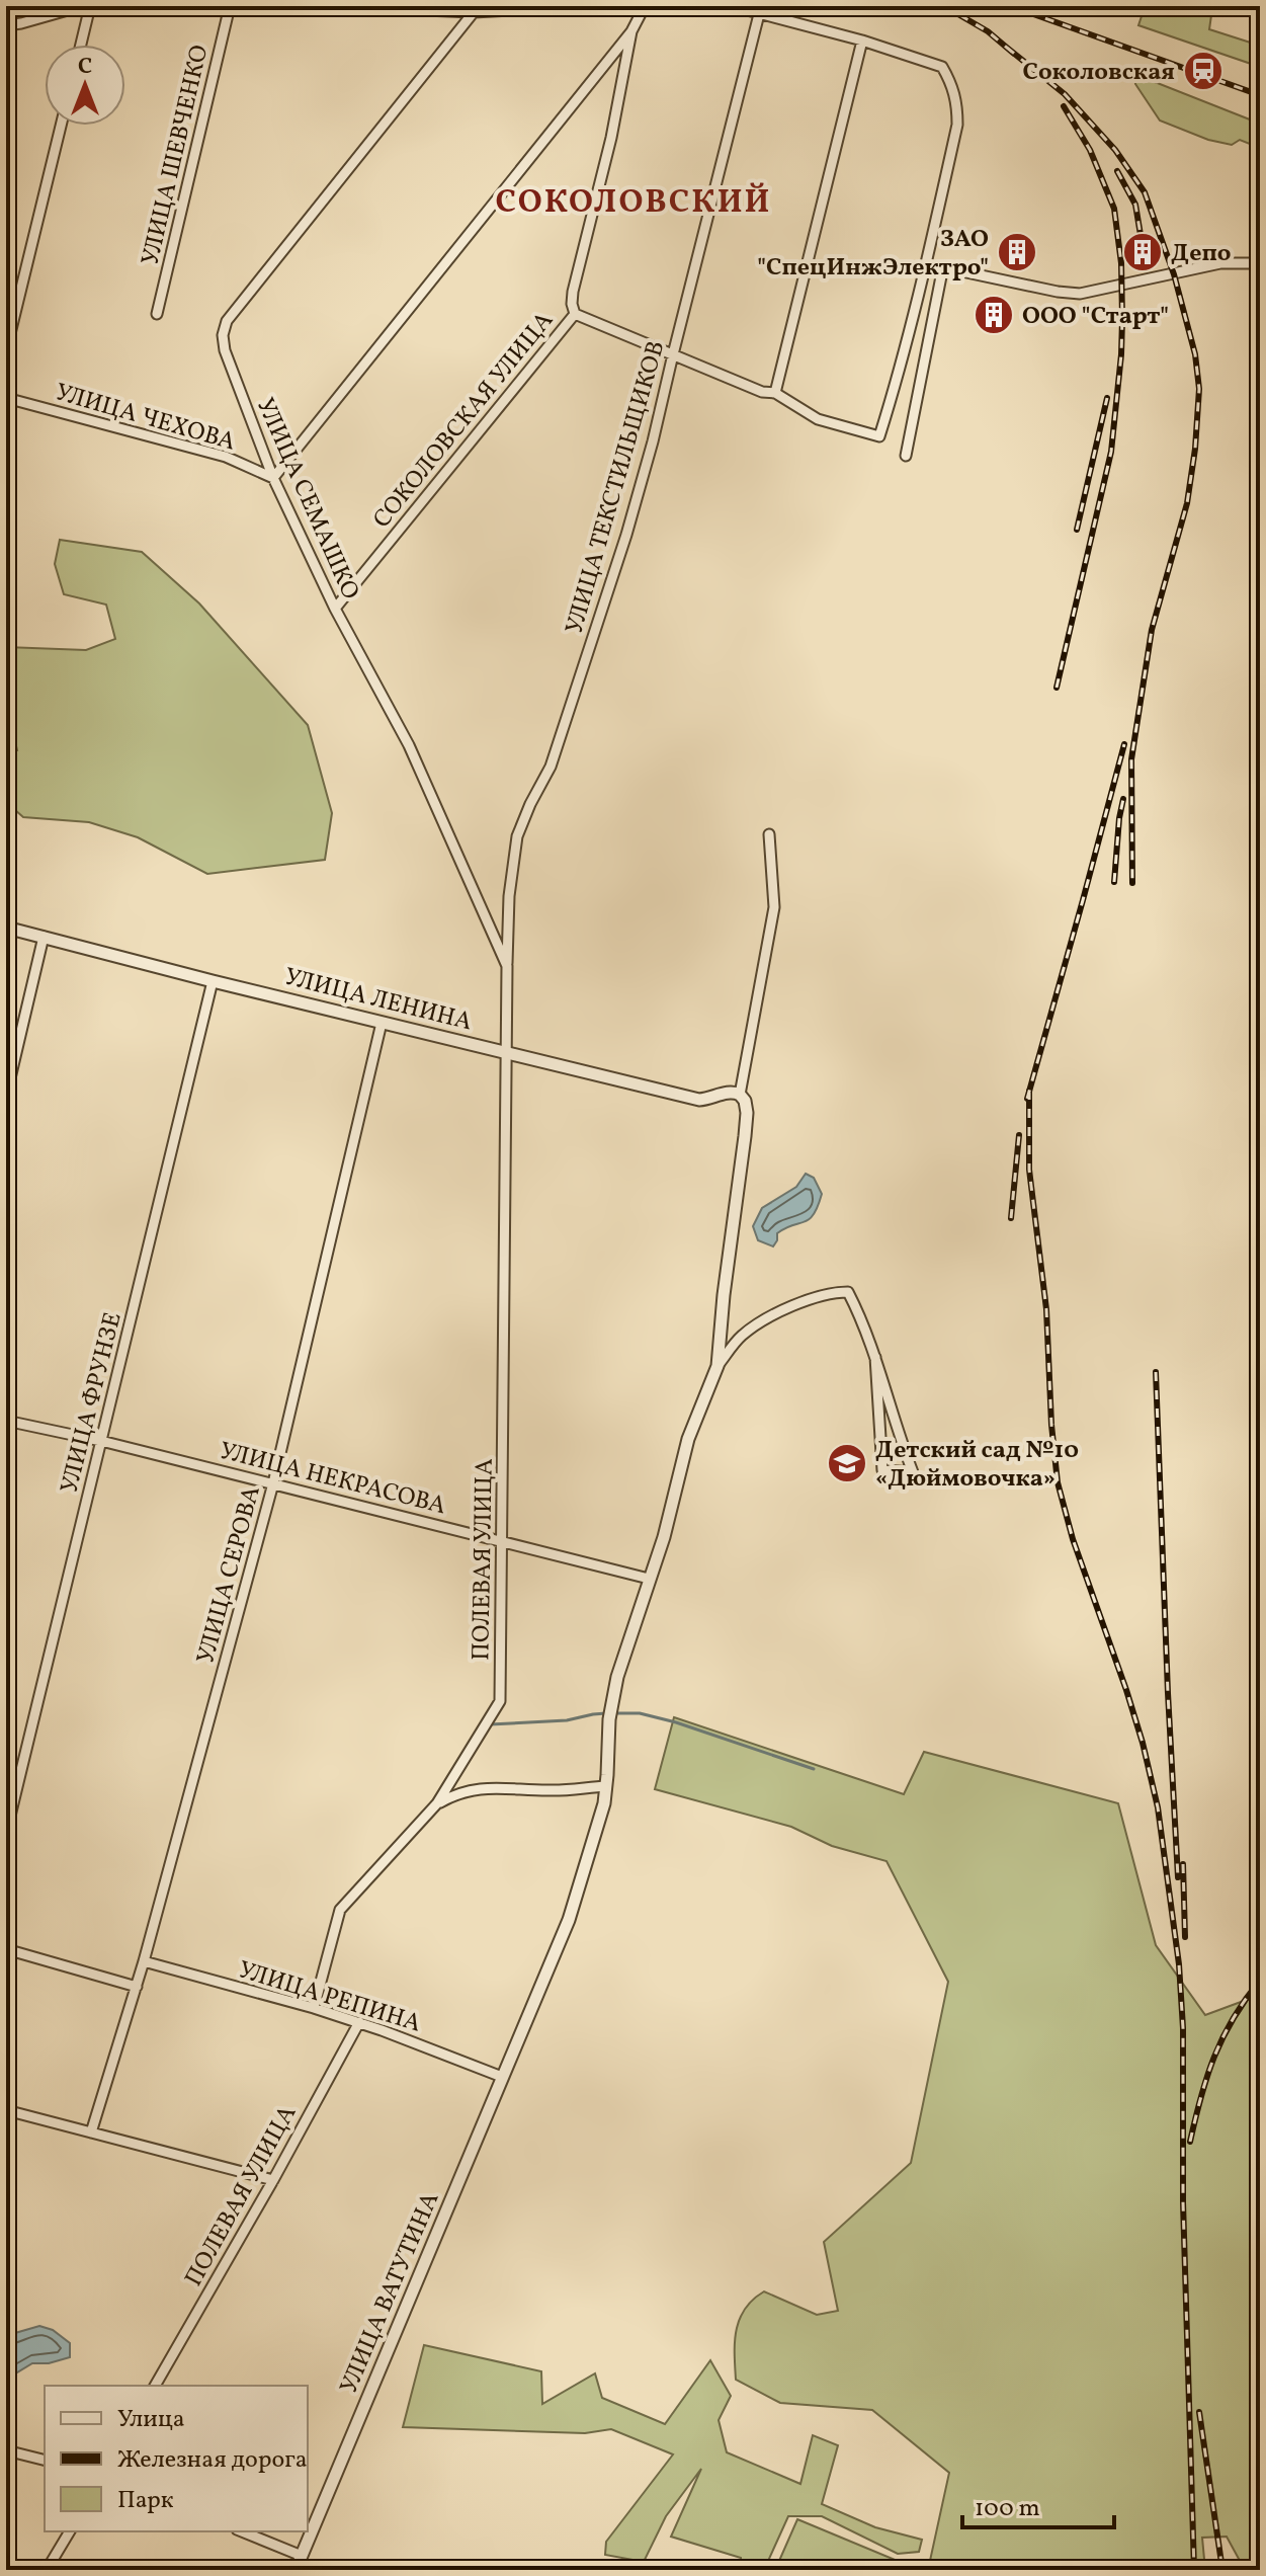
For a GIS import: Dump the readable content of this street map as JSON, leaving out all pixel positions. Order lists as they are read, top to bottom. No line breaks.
{"streets":{"street":["УЛИЦА ШЕВЧЕНКО","УЛИЦА ЧЕХОВА","СОКОЛОВСКАЯ УЛИЦА","УЛИЦА ТЕКСТИЛЬЩИКОВ","УЛИЦА СЕМАШКО","УЛИЦА ЛЕНИНА","УЛИЦА ФРУНЗЕ","УЛИЦА НЕКРАСОВА","ПОЛЕВАЯ УЛИЦА","УЛИЦА СЕРОВА","УЛИЦА РЕПИНА","УЛИЦА ВАТУТИНА"]},"crossings":[["УЛИЦА ЧЕХОВА","УЛИЦА СЕМАШКО"],["СОКОЛОВСКАЯ УЛИЦА","УЛИЦА СЕМАШКО"],["УЛИЦА ТЕКСТИЛЬЩИКОВ","УЛИЦА СЕМАШКО"],["УЛИЦА СЕМАШКО","УЛИЦА ЛЕНИНА"],["УЛИЦА СЕМАШКО","ПОЛЕВАЯ УЛИЦА"],["УЛИЦА ЛЕНИНА","УЛИЦА ФРУНЗЕ"],["УЛИЦА ЛЕНИНА","ПОЛЕВАЯ УЛИЦА"],["УЛИЦА ЛЕНИНА","УЛИЦА СЕРОВА"],["УЛИЦА ЛЕНИНА","УЛИЦА ВАТУТИНА"],["УЛИЦА ФРУНЗЕ","УЛИЦА НЕКРАСОВА"],["УЛИЦА НЕКРАСОВА","ПОЛЕВАЯ УЛИЦА"],["УЛИЦА НЕКРАСОВА","УЛИЦА СЕРОВА"],["УЛИЦА НЕКРАСОВА","УЛИЦА ВАТУТИНА"],["ПОЛЕВАЯ УЛИЦА","УЛИЦА РЕПИНА"],["УЛИЦА СЕРОВА","УЛИЦА РЕПИНА"],["УЛИЦА РЕПИНА","УЛИЦА ВАТУТИНА"]],"districts":["СОКОЛОВСКИЙ"],"places":{"station":["Соколовская"],"building":["ЗАО \"СпецИнжЭлектро\"","Депо","ООО \"Старт\""],"school or university":["Детский сад №10 «Дюймовочка»"]},"legend":["Улица","Железная дорога","Парк"],"scale_bar":"100 m","north":"top"}
